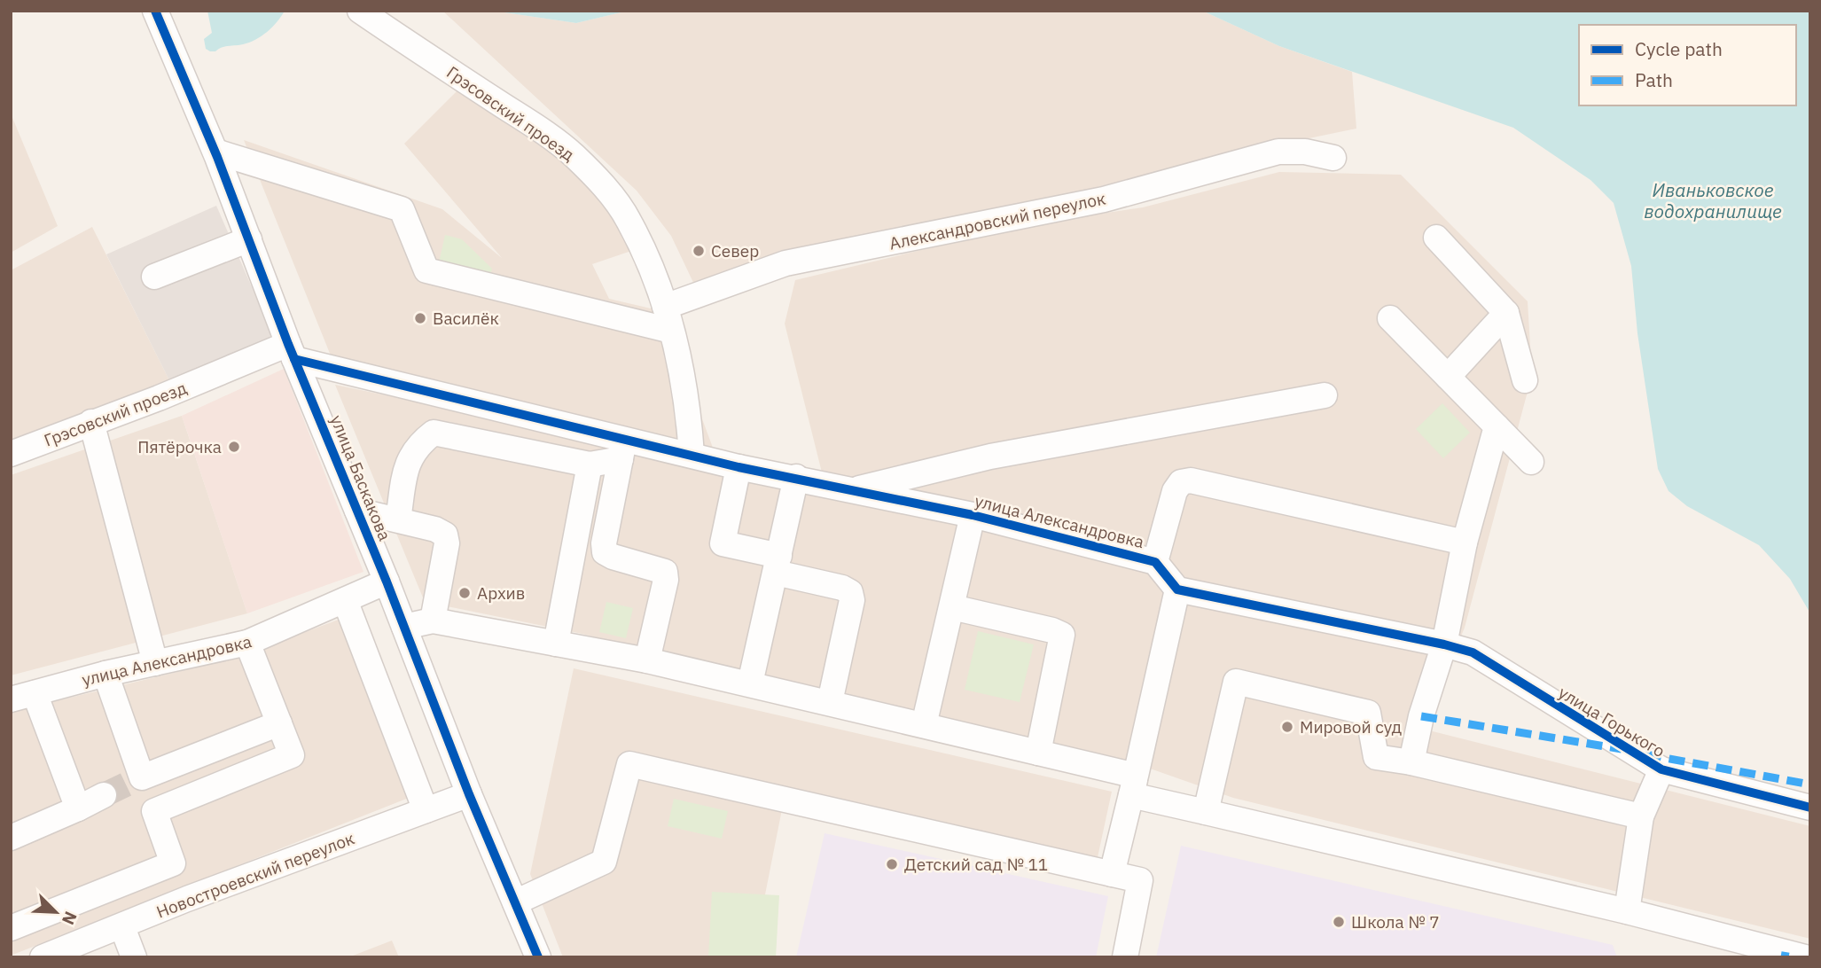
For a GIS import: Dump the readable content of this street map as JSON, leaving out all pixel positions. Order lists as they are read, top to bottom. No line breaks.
{"streets":{"street":["Грэсовский проезд","Александровский переулок","улица Баскакова","улица Александровка","улица Горького","Новостроевский переулок"]},"crossings":[["Грэсовский проезд","Александровский переулок"],["Грэсовский проезд","улица Баскакова"],["Грэсовский проезд","улица Александровка"],["улица Баскакова","улица Александровка"],["улица Баскакова","Новостроевский переулок"]],"water":["Иваньковское водохранилище"],"places":["Север","Василёк","Пятёрочка","Архив","Мировой суд","Детский сад № 11","Школа № 7"],"legend":["Cycle path","Path"],"north":"bottom right"}
